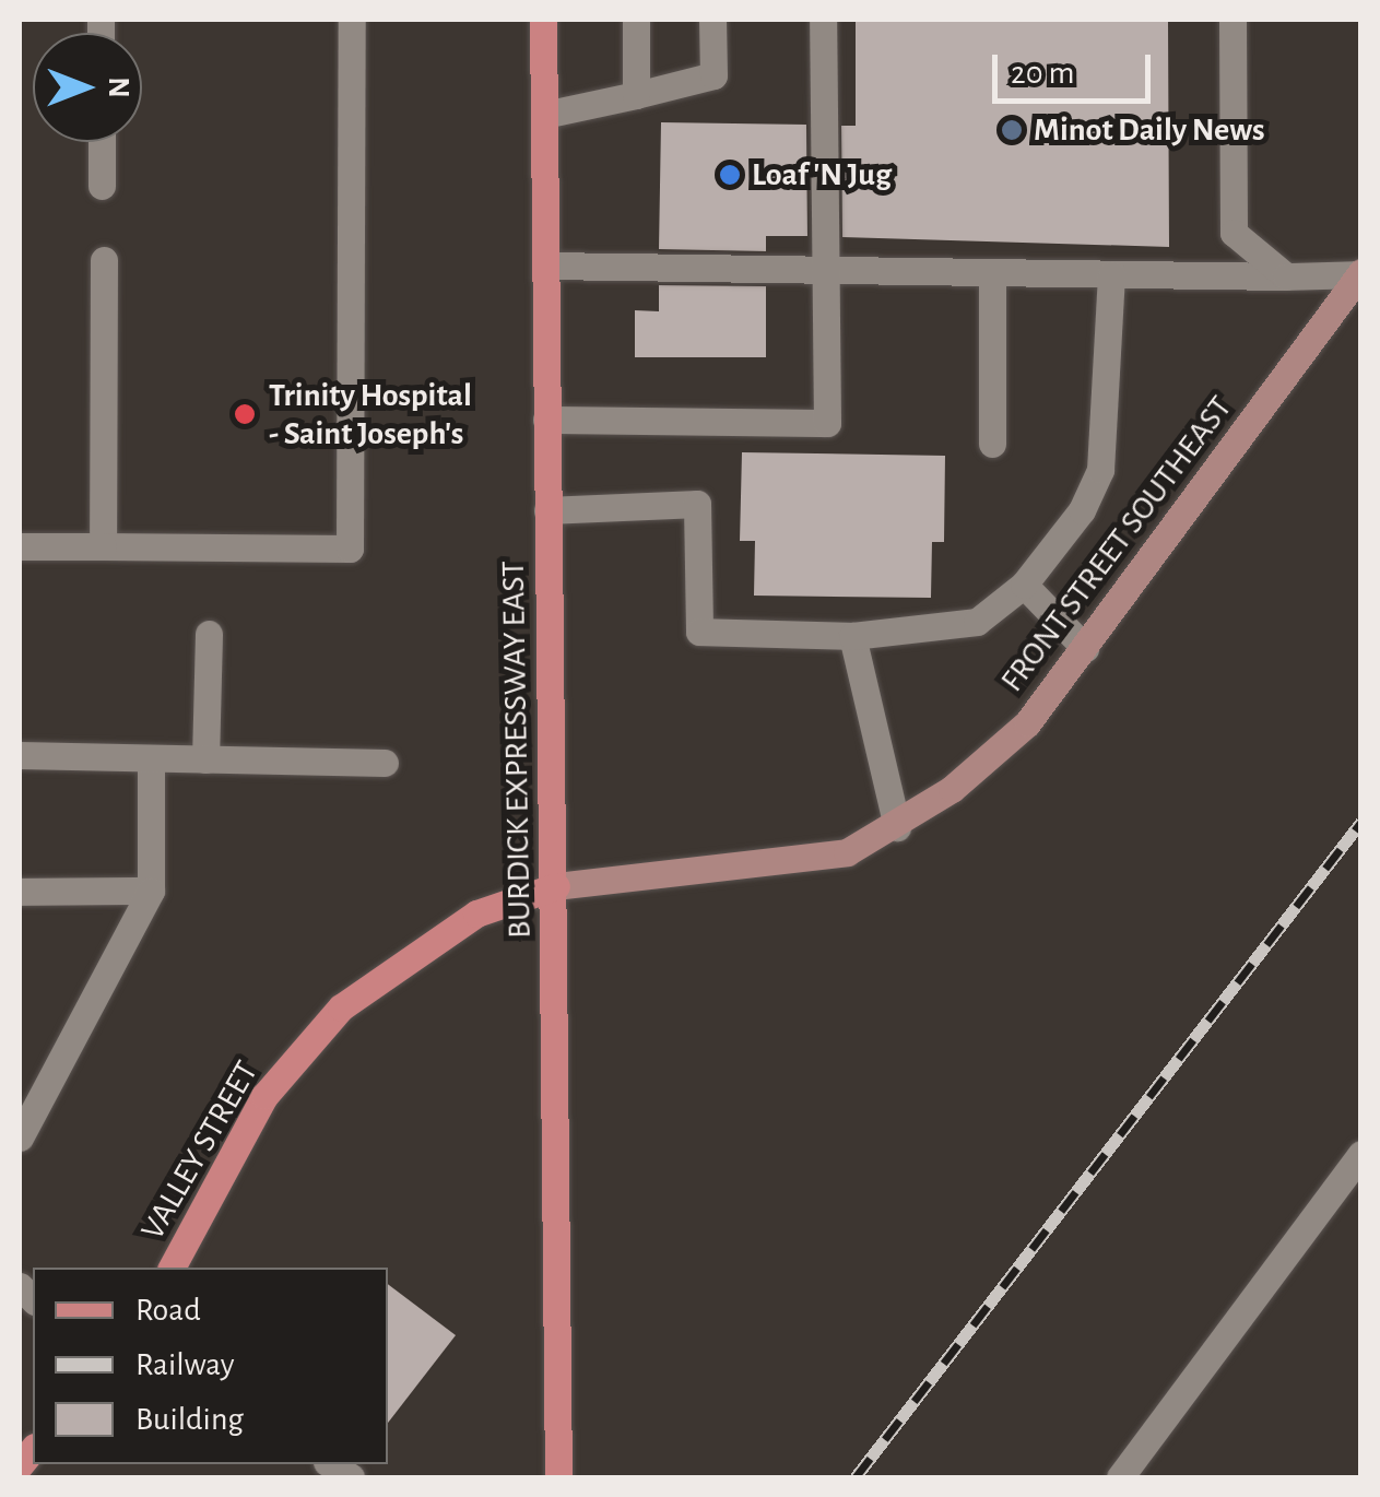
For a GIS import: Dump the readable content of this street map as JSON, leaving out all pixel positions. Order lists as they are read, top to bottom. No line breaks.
{"streets":{"main road":["BURDICK EXPRESSWAY EAST","VALLEY STREET"],"street":["FRONT STREET SOUTHEAST"]},"crossings":[["FRONT STREET SOUTHEAST","BURDICK EXPRESSWAY EAST"],["FRONT STREET SOUTHEAST","VALLEY STREET"],["BURDICK EXPRESSWAY EAST","VALLEY STREET"]],"places":["Minot Daily News","Loaf 'N Jug","Trinity Hospital - Saint Joseph's"],"legend":["Road","Railway","Building"],"scale_bar":"20 m","north":"right"}
